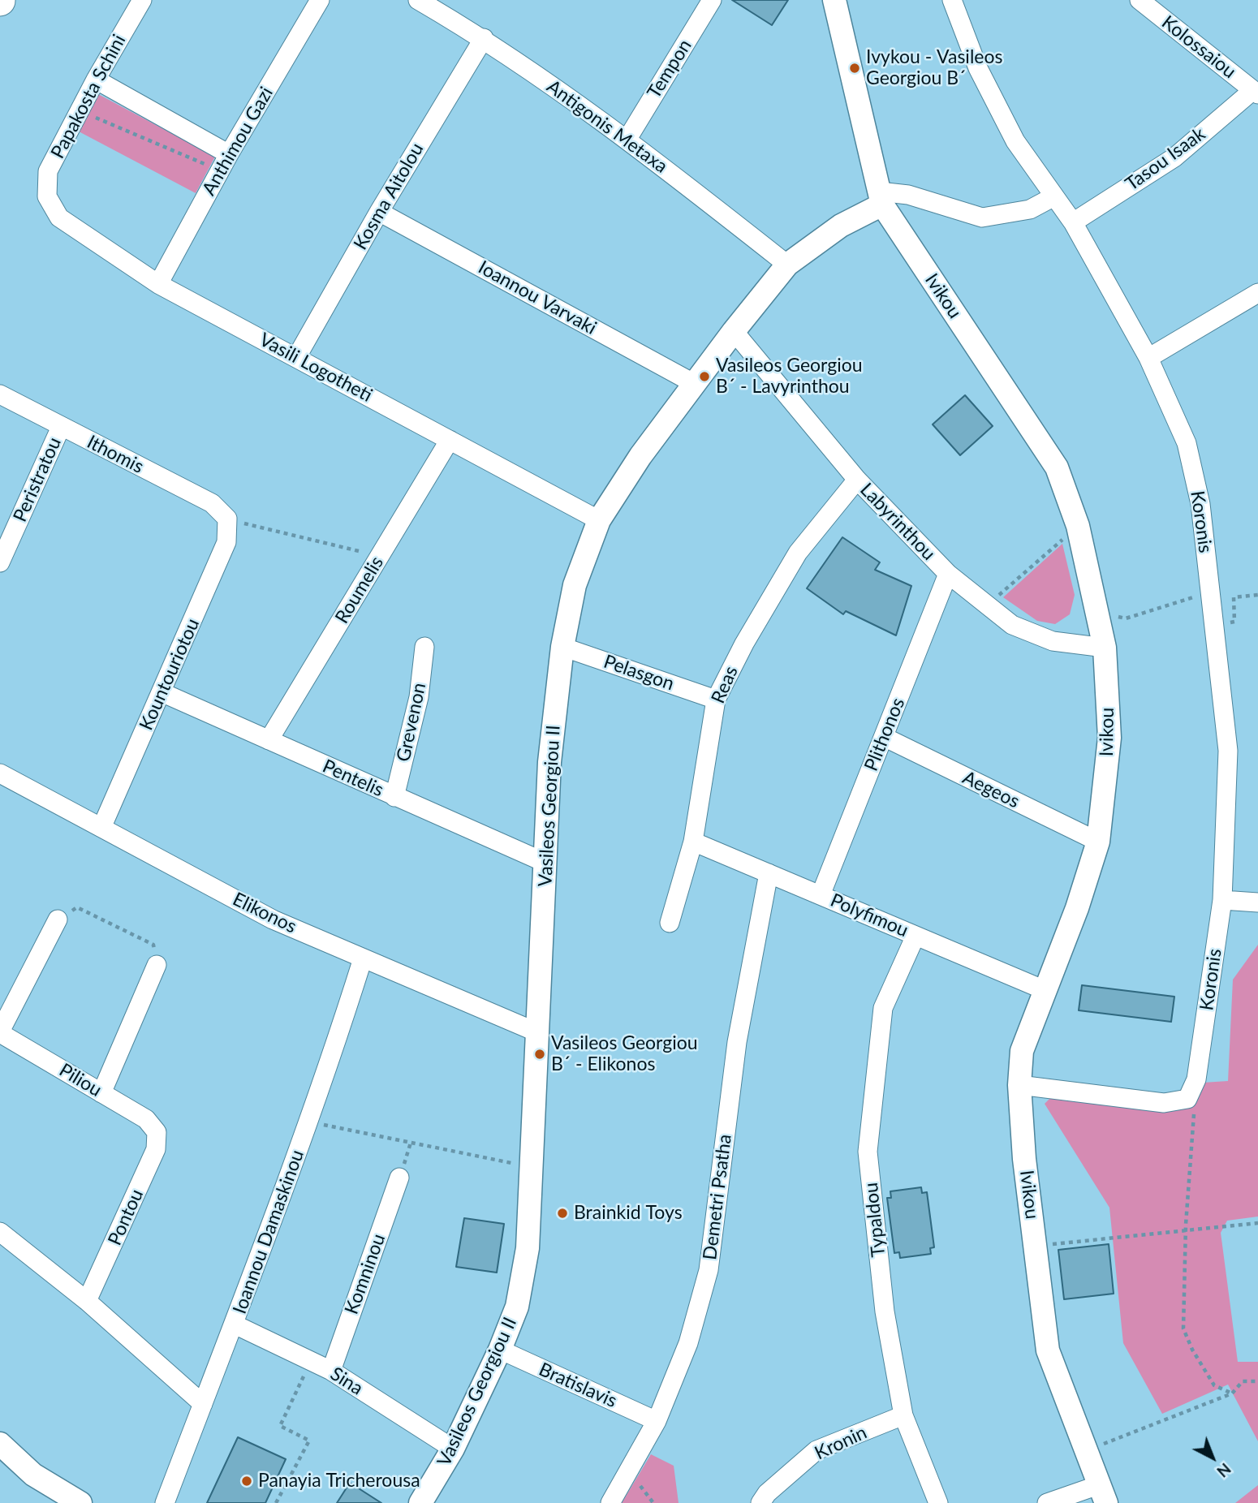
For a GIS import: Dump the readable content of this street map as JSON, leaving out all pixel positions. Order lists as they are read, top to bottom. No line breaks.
{"streets":{"street":["Kolossaiou","Tempon","Papakosta Schini","Antigonis Metaxa","Anthimou Gazi","Tasou Isaak","Kosma Aitolou","Ivikou","Ioannou Varvaki","Vasili Logotheti","Ithomis","Peristratou","Labyrinthou","Koronis","Roumelis","Pelasgon","Kountouriotou","Reas","Grevenon","Plithonos","Pentelis","Aegeos","Vasileos Georgiou II","Elikonos","Polyfimou","Piliou","Demetri Psatha","Pontou","Typaldou","Ioannou Damaskinou","Komninou","Sina","Bratislavis","Kronin"]},"crossings":[["Kolossaiou","Tasou Isaak"],["Tempon","Antigonis Metaxa"],["Papakosta Schini","Vasili Logotheti"],["Antigonis Metaxa","Kosma Aitolou"],["Antigonis Metaxa","Vasileos Georgiou II"],["Anthimou Gazi","Vasili Logotheti"],["Tasou Isaak","Koronis"],["Kosma Aitolou","Ioannou Varvaki"],["Kosma Aitolou","Vasili Logotheti"],["Ivikou","Labyrinthou"],["Ivikou","Aegeos"],["Ivikou","Vasileos Georgiou II"],["Ivikou","Polyfimou"],["Ioannou Varvaki","Vasileos Georgiou II"],["Vasili Logotheti","Roumelis"],["Vasili Logotheti","Vasileos Georgiou II"],["Ithomis","Peristratou"],["Ithomis","Kountouriotou"],["Labyrinthou","Reas"],["Labyrinthou","Plithonos"],["Labyrinthou","Vasileos Georgiou II"],["Roumelis","Pentelis"],["Pelasgon","Reas"],["Pelasgon","Vasileos Georgiou II"],["Kountouriotou","Pentelis"],["Kountouriotou","Elikonos"],["Reas","Polyfimou"],["Grevenon","Pentelis"],["Plithonos","Aegeos"],["Plithonos","Polyfimou"],["Pentelis","Vasileos Georgiou II"],["Vasileos Georgiou II","Elikonos"],["Vasileos Georgiou II","Sina"],["Vasileos Georgiou II","Bratislavis"],["Elikonos","Ioannou Damaskinou"],["Polyfimou","Demetri Psatha"],["Polyfimou","Typaldou"],["Piliou","Pontou"],["Demetri Psatha","Bratislavis"],["Typaldou","Kronin"],["Ioannou Damaskinou","Sina"],["Komninou","Sina"]],"places":["Ivykou - Vasileos Georgiou B´","Vasileos Georgiou B´ - Lavyrinthou","Vasileos Georgiou B´ - Elikonos","Brainkid Toys","Panayia Tricherousa"],"north":"bottom right"}
